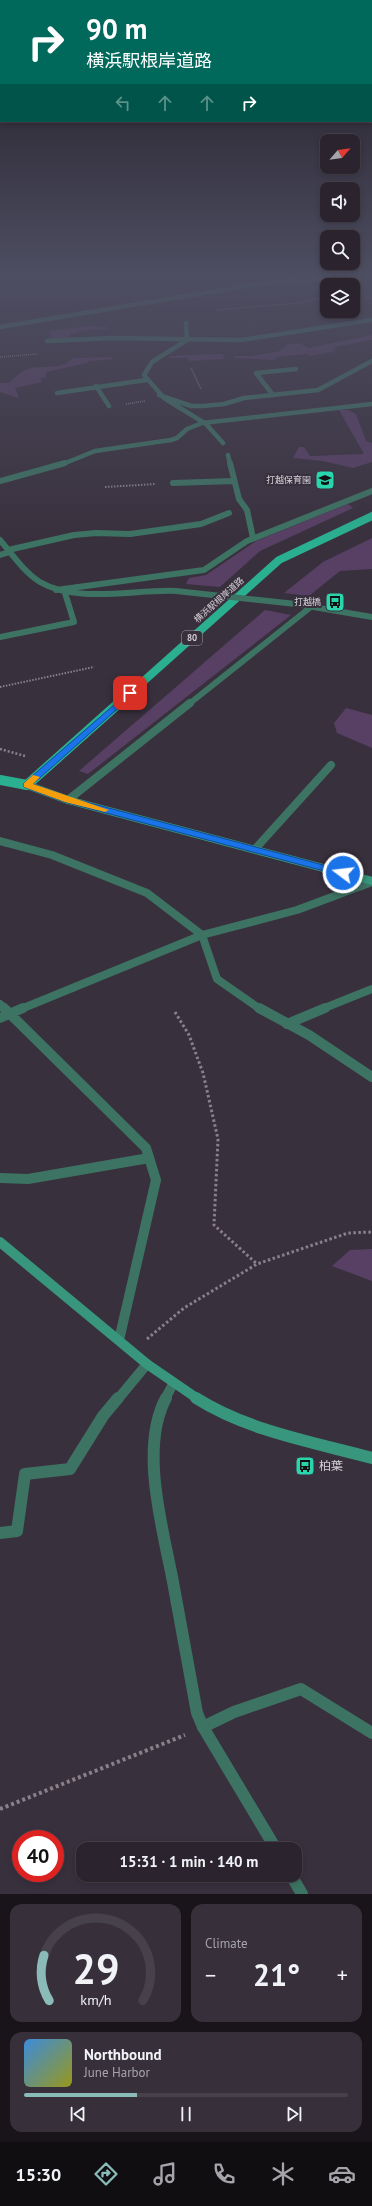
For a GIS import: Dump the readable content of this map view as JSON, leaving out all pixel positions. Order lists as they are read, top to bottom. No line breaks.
{"streets":{"main road":["横浜駅根岸道路","80"]},"places":{"school or university":["打越保育園"],"bus stop":["打越橋","柏葉"]},"north":"top right","page":{"turn":["90 m","横浜駅根岸道路"],"limit":"40","trip":"15:31 · 1 min · 140 m","tile":"Climate","heat":["−","21°","+"],"song":["Northbound","June Harbor"],"tabs":"15:30","gauge":["29","km/h"]}}
